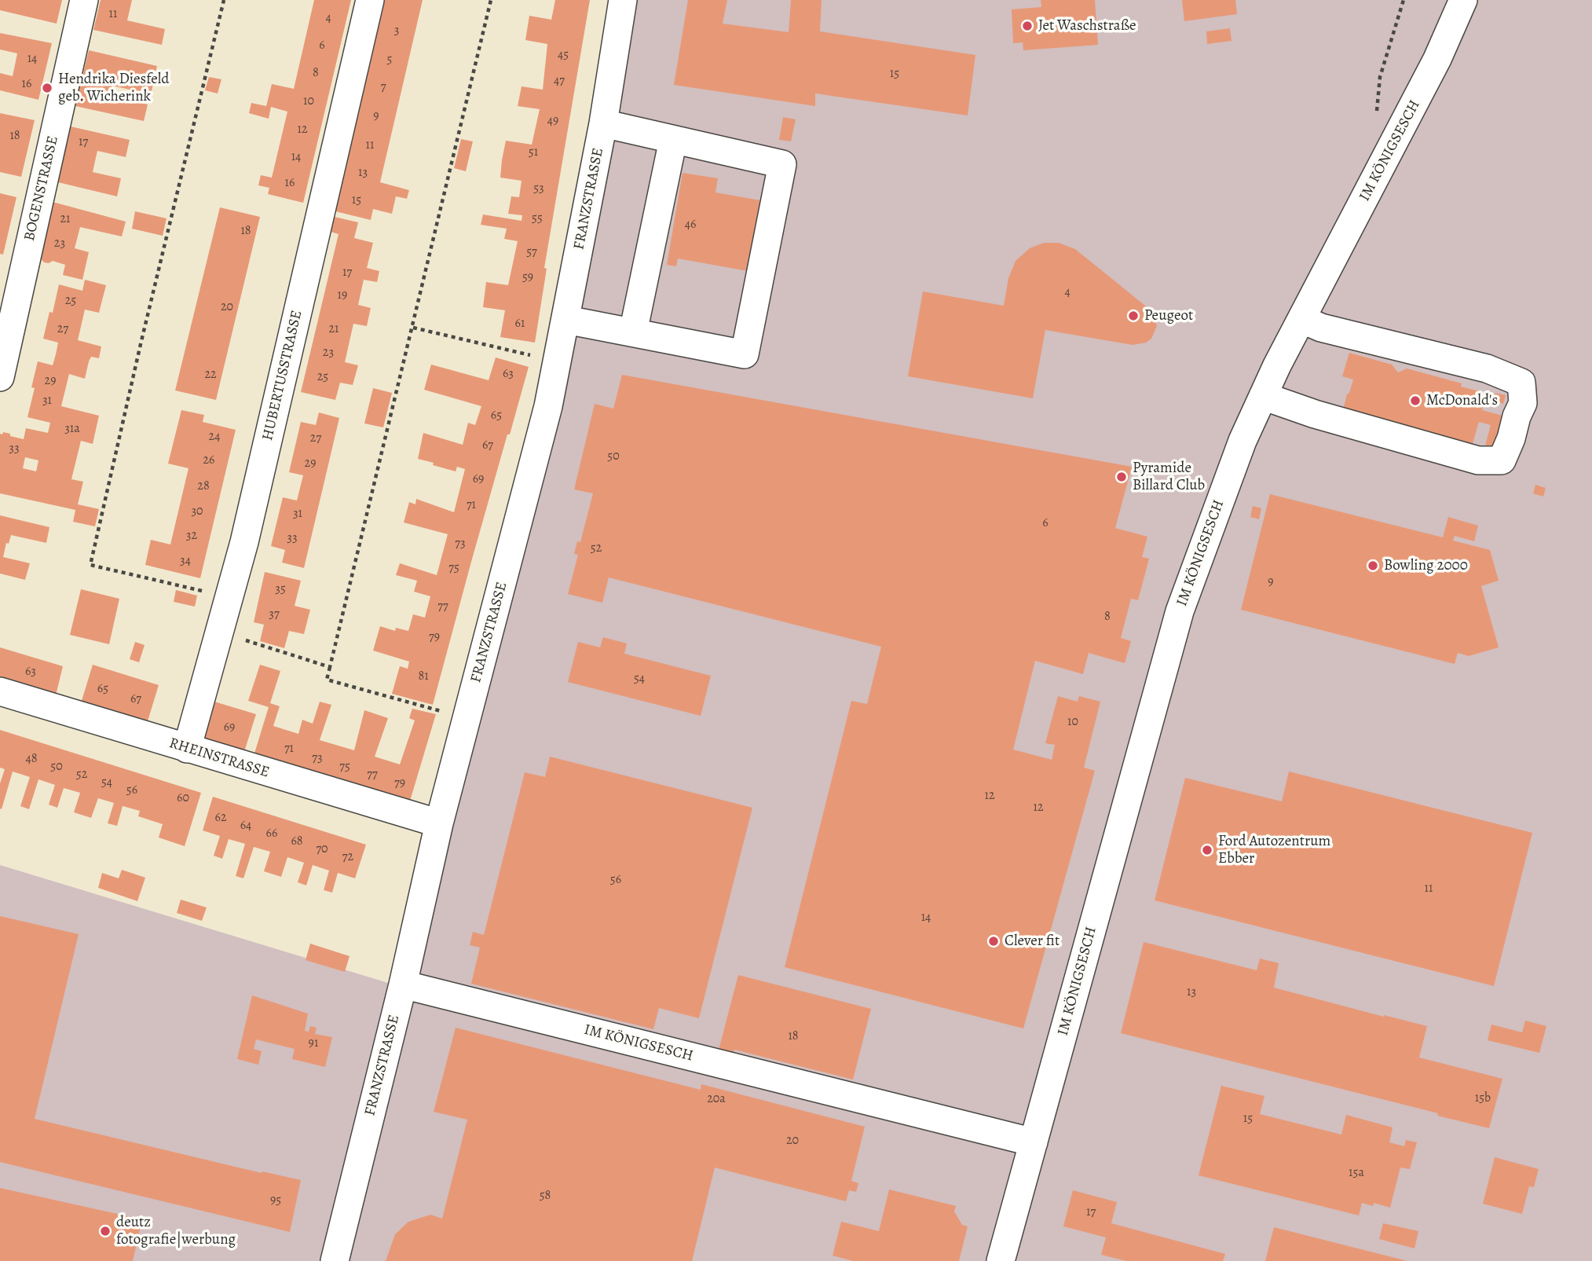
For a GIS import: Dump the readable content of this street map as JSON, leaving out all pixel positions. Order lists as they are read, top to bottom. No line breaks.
{"streets":{"street":["IM KÖNIGSESCH","BOGENSTRASSE","FRANZSTRASSE","HUBERTUSSTRASSE","RHEINSTRASSE"]},"crossings":[["IM KÖNIGSESCH","FRANZSTRASSE"],["FRANZSTRASSE","RHEINSTRASSE"],["HUBERTUSSTRASSE","RHEINSTRASSE"]],"places":["Jet Waschstraße","Hendrika Diesfeld geb. Wicherink","Peugeot","McDonald's","Pyramide Billard Club","Bowling 2000","Ford Autozentrum Ebber","Clever fit","deutz fotografie|werbung"],"house_numbers":["11","4","3","6","45","14","5","8","15","47","16","7","10","9","49","12","18","17","11","51","14","13","16","53","15","55","21","46","18","23","57","17","59","4","19","25","20","61","27","21","23","63","22","25","29","31","65","31a","24","27","67","33","50","26","29","69","28","71","30","31","6","32","33","73","52","34","75","9","35","77","37","8","79","63","81","54","65","67","10","69","71","73","48","50","75","52","77","54","79","56","12","60","12","62","64","66","68","70","72","56","11","14","13","18","91","15b","20a","15","20","15a","58","95","17"]}
